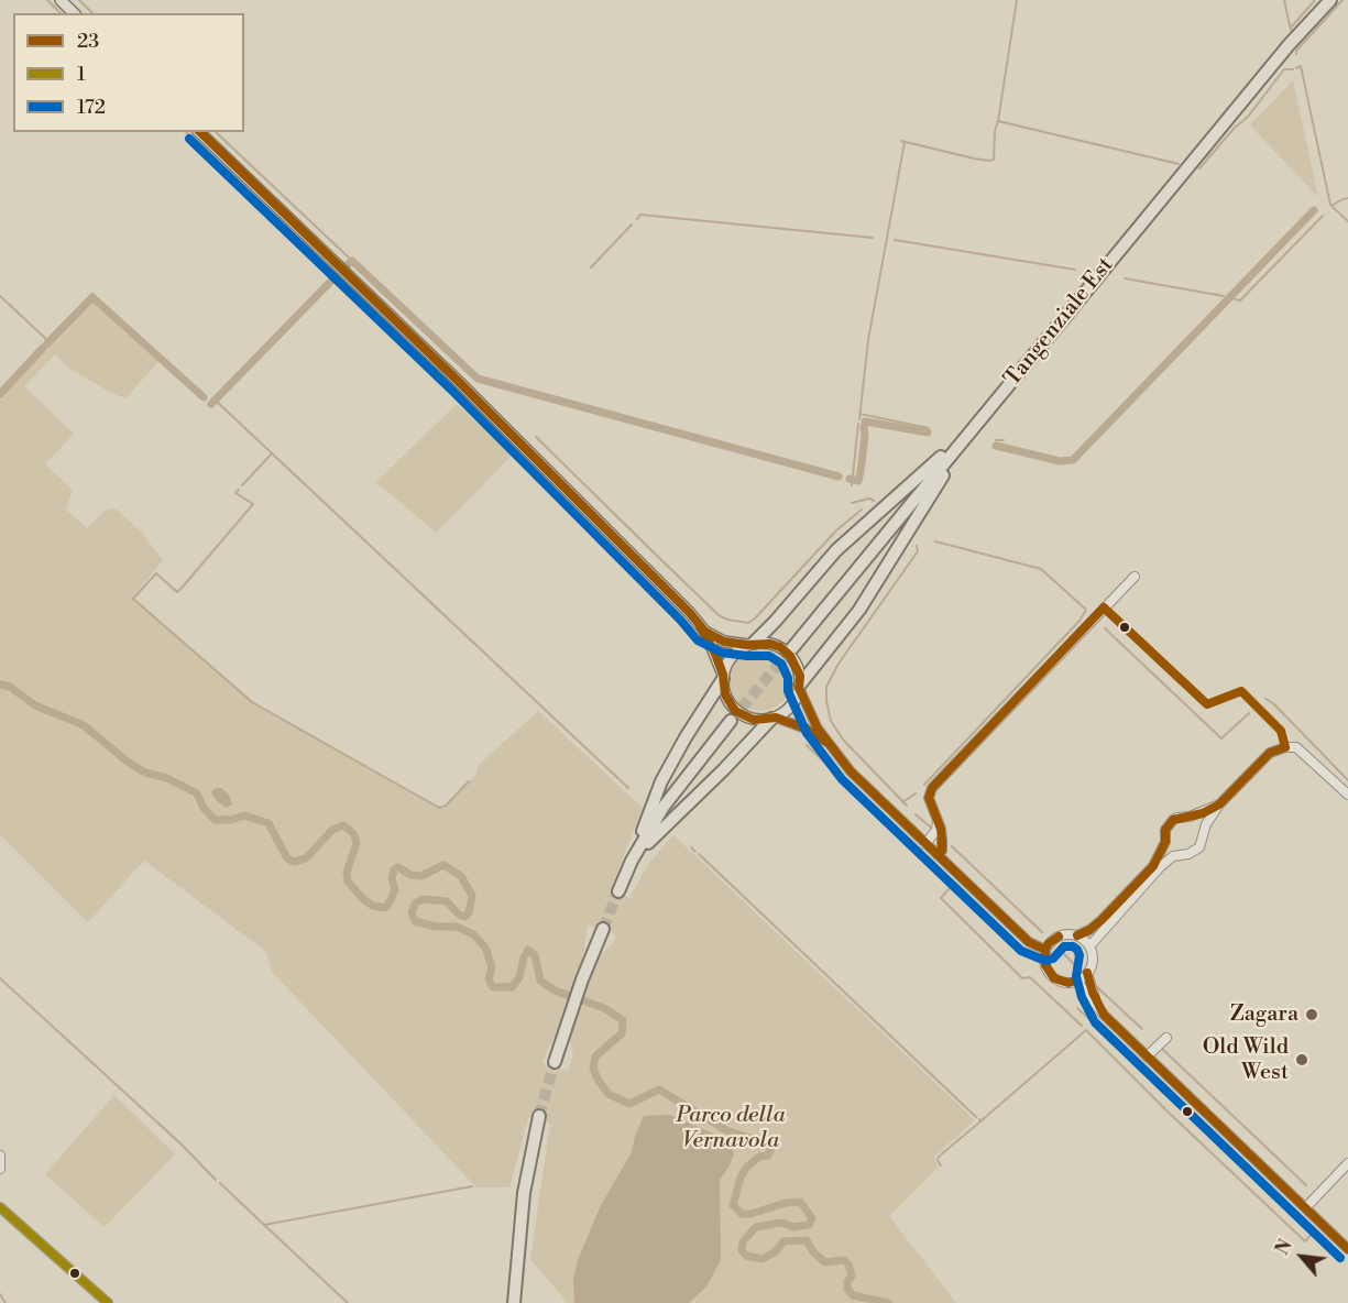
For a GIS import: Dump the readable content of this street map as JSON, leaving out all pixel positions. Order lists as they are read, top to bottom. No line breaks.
{"streets":{"highway":["Tangenziale Est"]},"parks":["Parco della Vernavola"],"places":["Zagara","Old Wild West"],"lines":["transit line 23","transit line 172","transit line 1"],"legend":["23","1","172"],"north":"top left"}
